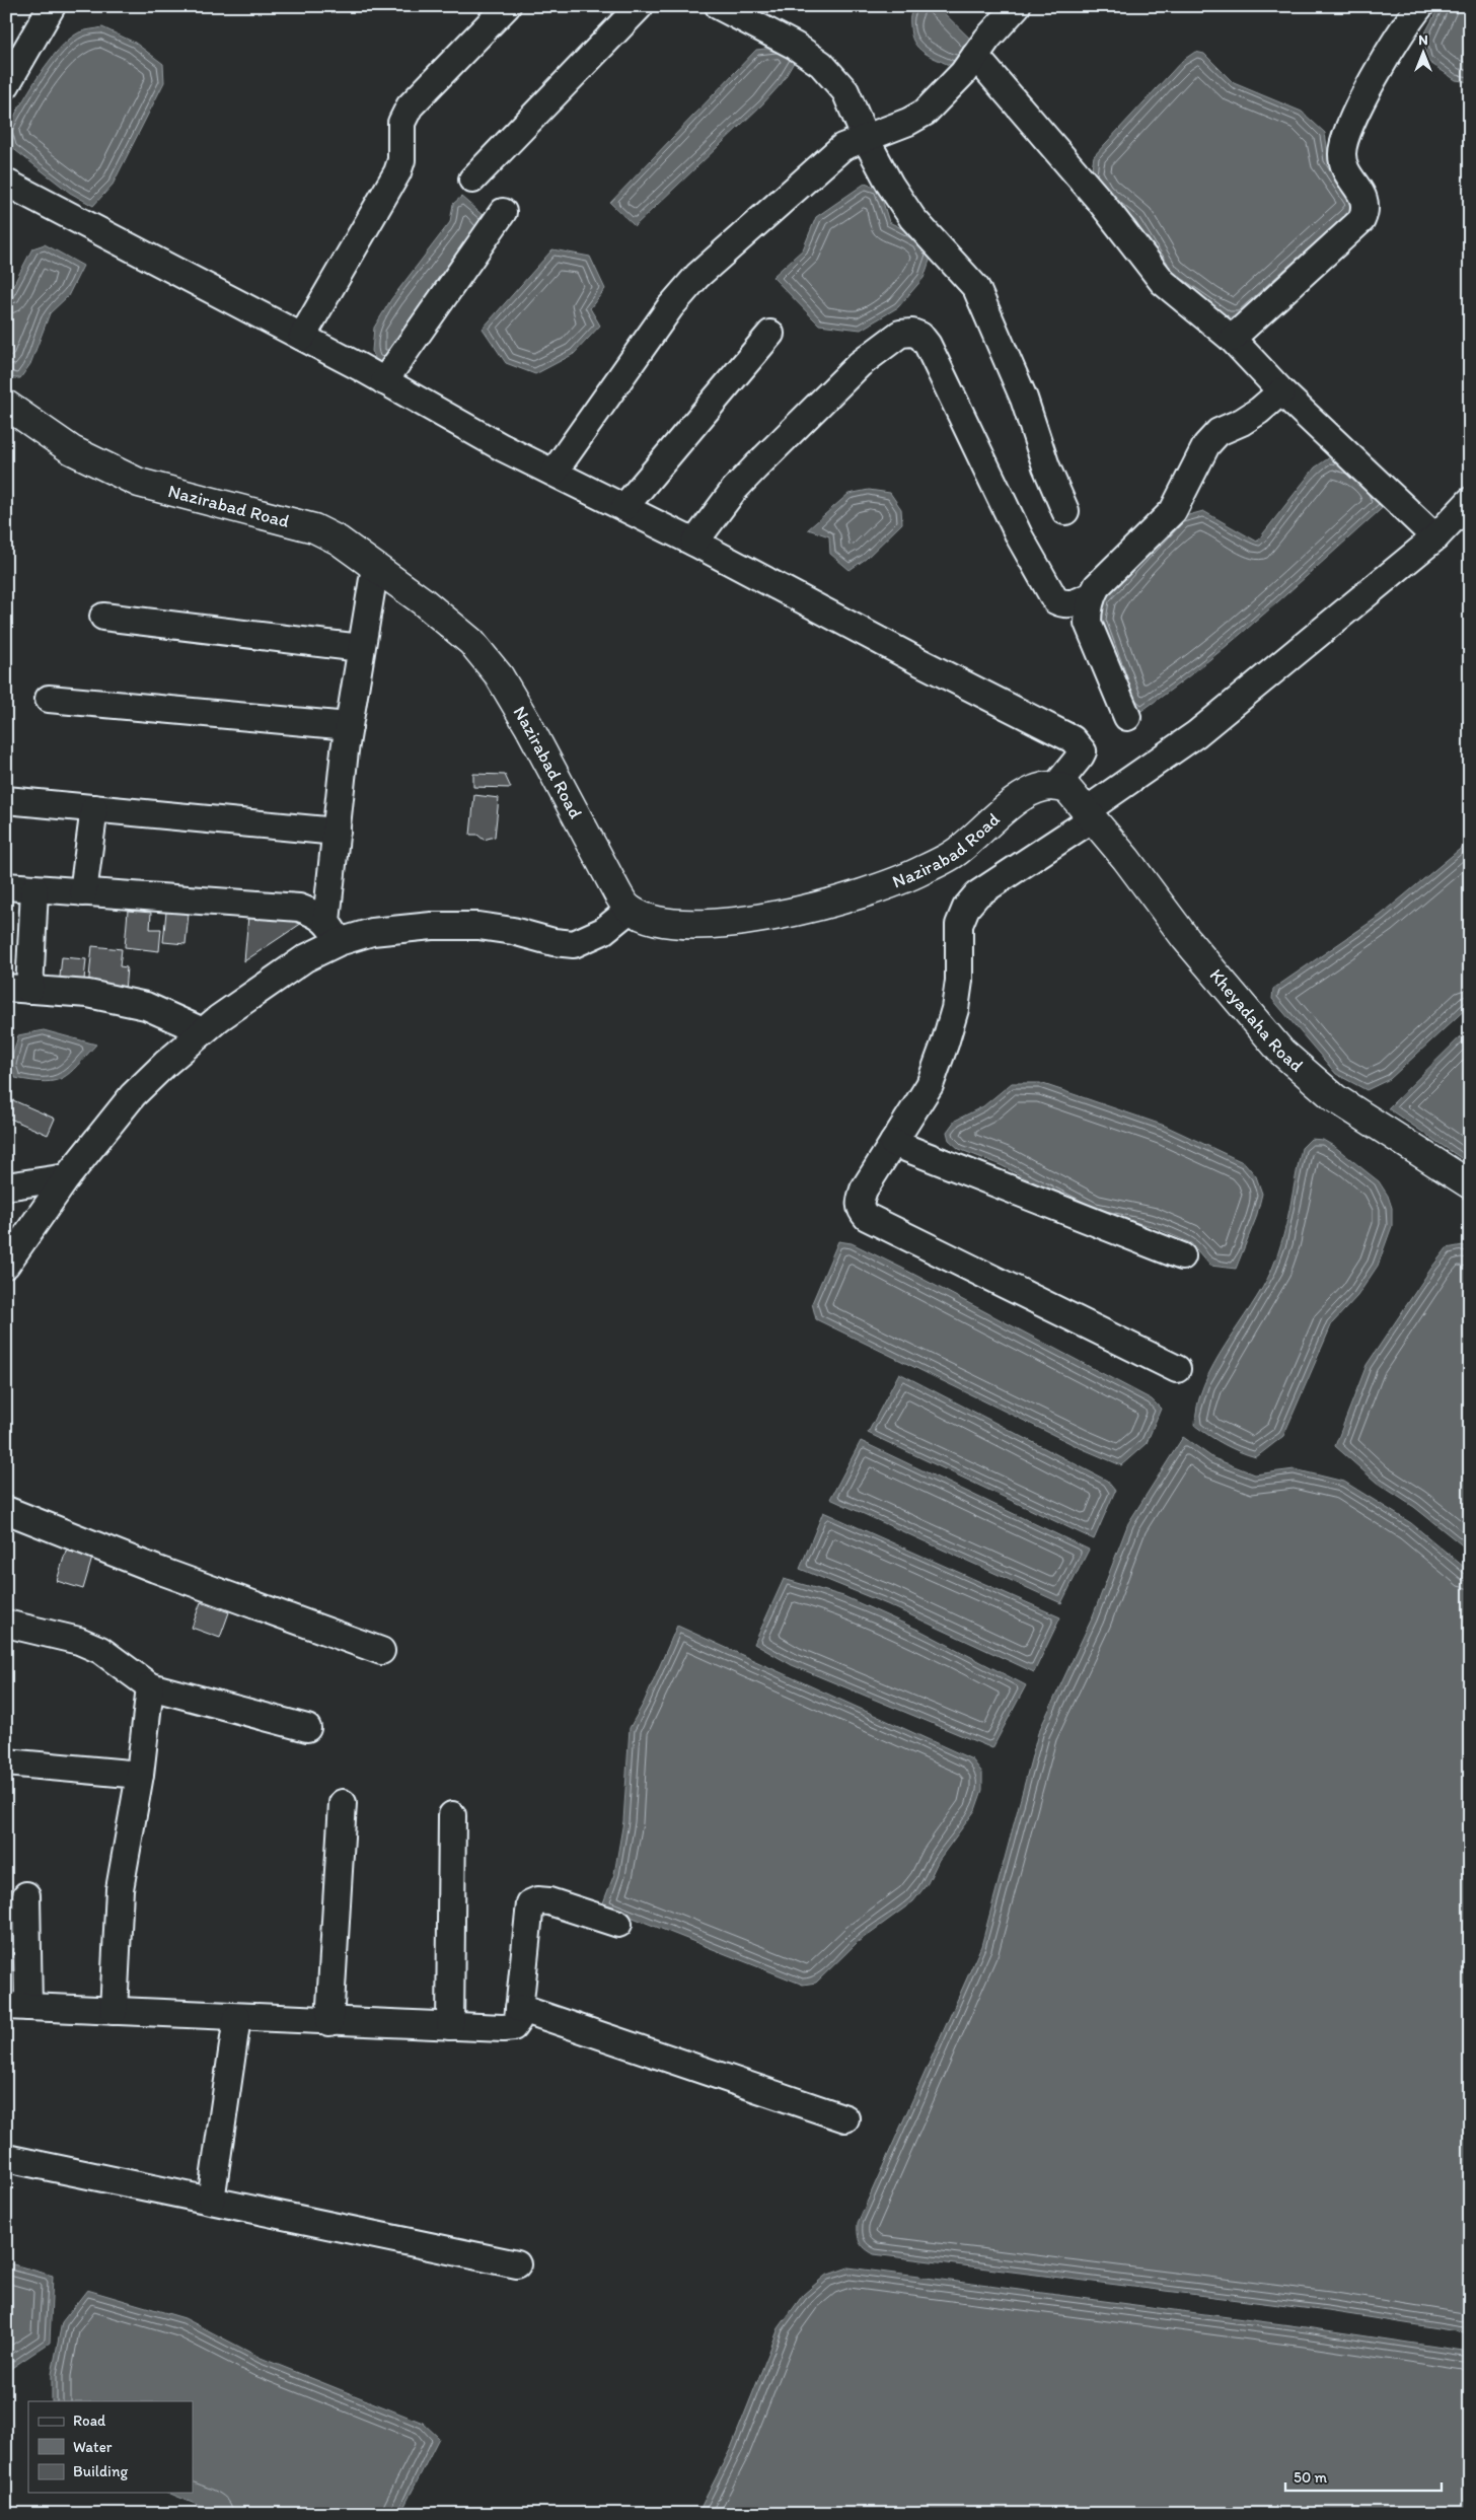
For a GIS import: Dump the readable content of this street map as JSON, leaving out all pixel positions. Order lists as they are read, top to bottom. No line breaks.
{"streets":{"main road":["Nazirabad Road","Kheyadaha Road"]},"crossings":[["Nazirabad Road","Kheyadaha Road"]],"legend":["Road","Water","Building"],"scale_bar":"50 m","north":"top"}
